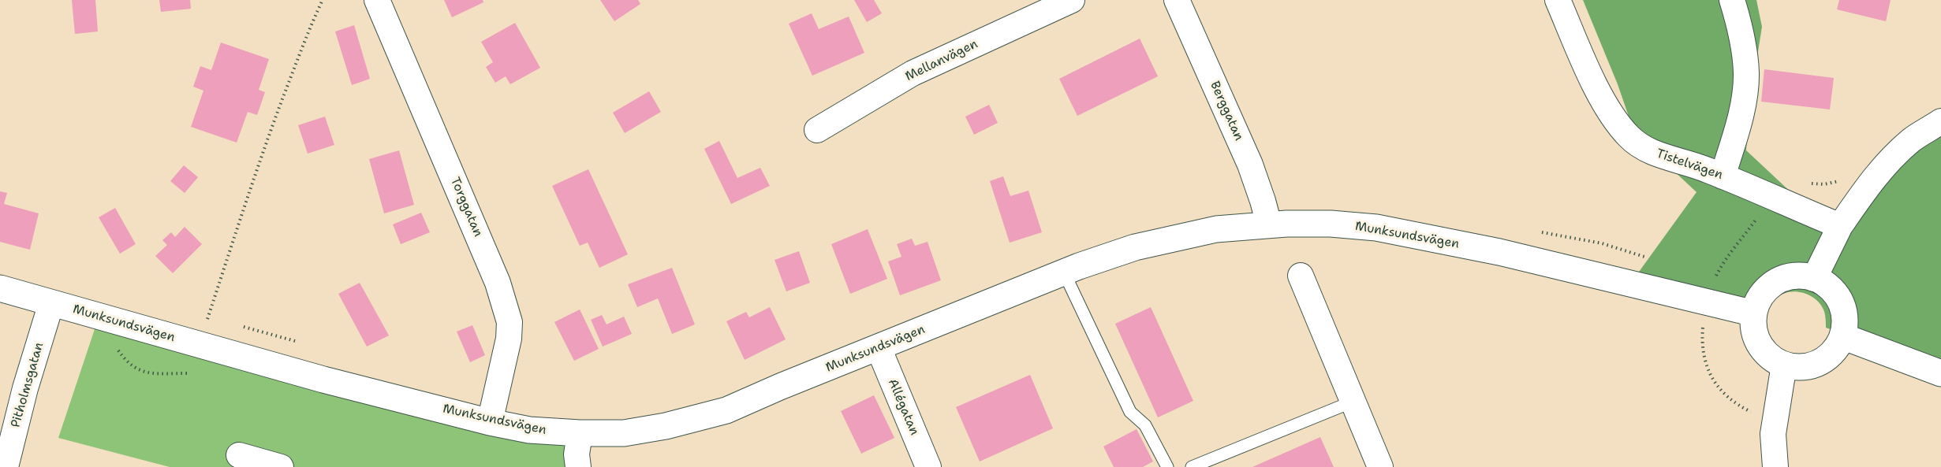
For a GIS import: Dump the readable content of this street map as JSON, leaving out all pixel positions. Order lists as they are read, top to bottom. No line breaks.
{"streets":{"street":["Mellanvägen","Berggatan","Tistelvägen","Torggatan","Munksundsvägen","Pitholmsgatan","Allégatan"]},"crossings":[["Berggatan","Munksundsvägen"],["Torggatan","Munksundsvägen"],["Munksundsvägen","Pitholmsgatan"],["Munksundsvägen","Allégatan"]]}
